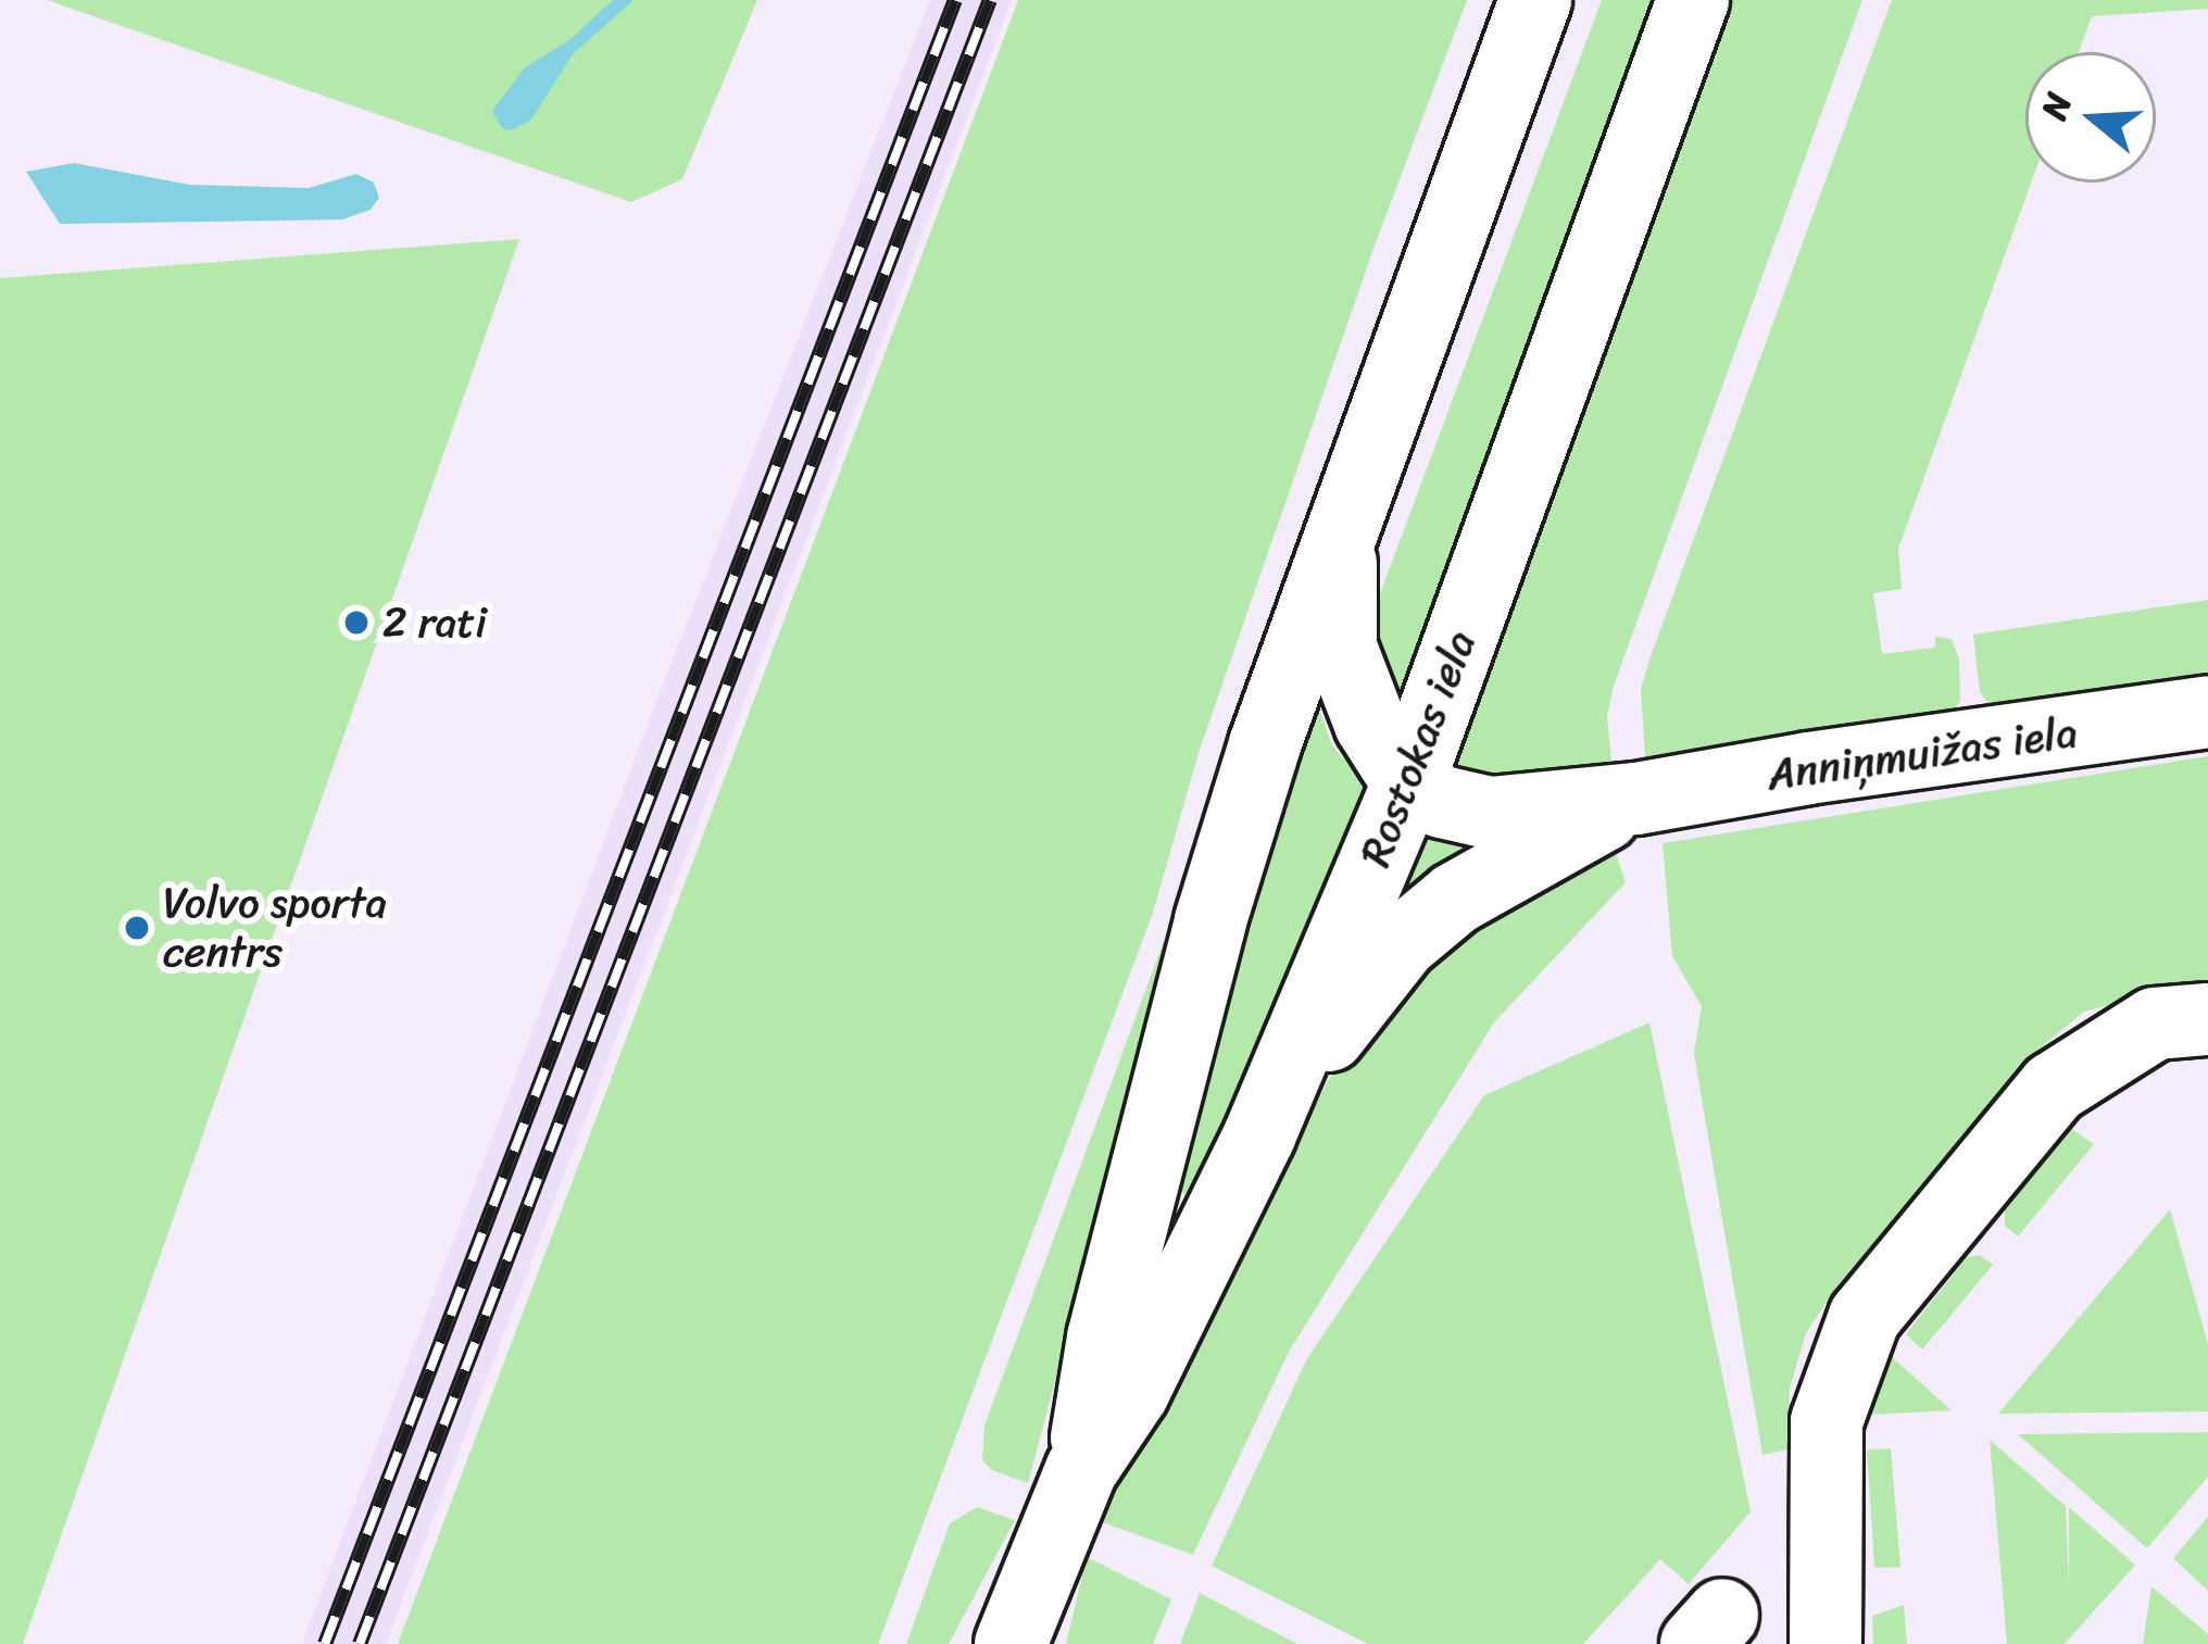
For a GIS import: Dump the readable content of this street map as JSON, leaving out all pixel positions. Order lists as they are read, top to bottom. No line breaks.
{"streets":{"street":["Rostokas iela","Anniņmuižas iela"]},"crossings":[["Rostokas iela","Anniņmuižas iela"]],"places":["2 rati","Volvo sporta centrs"],"north":"left"}
